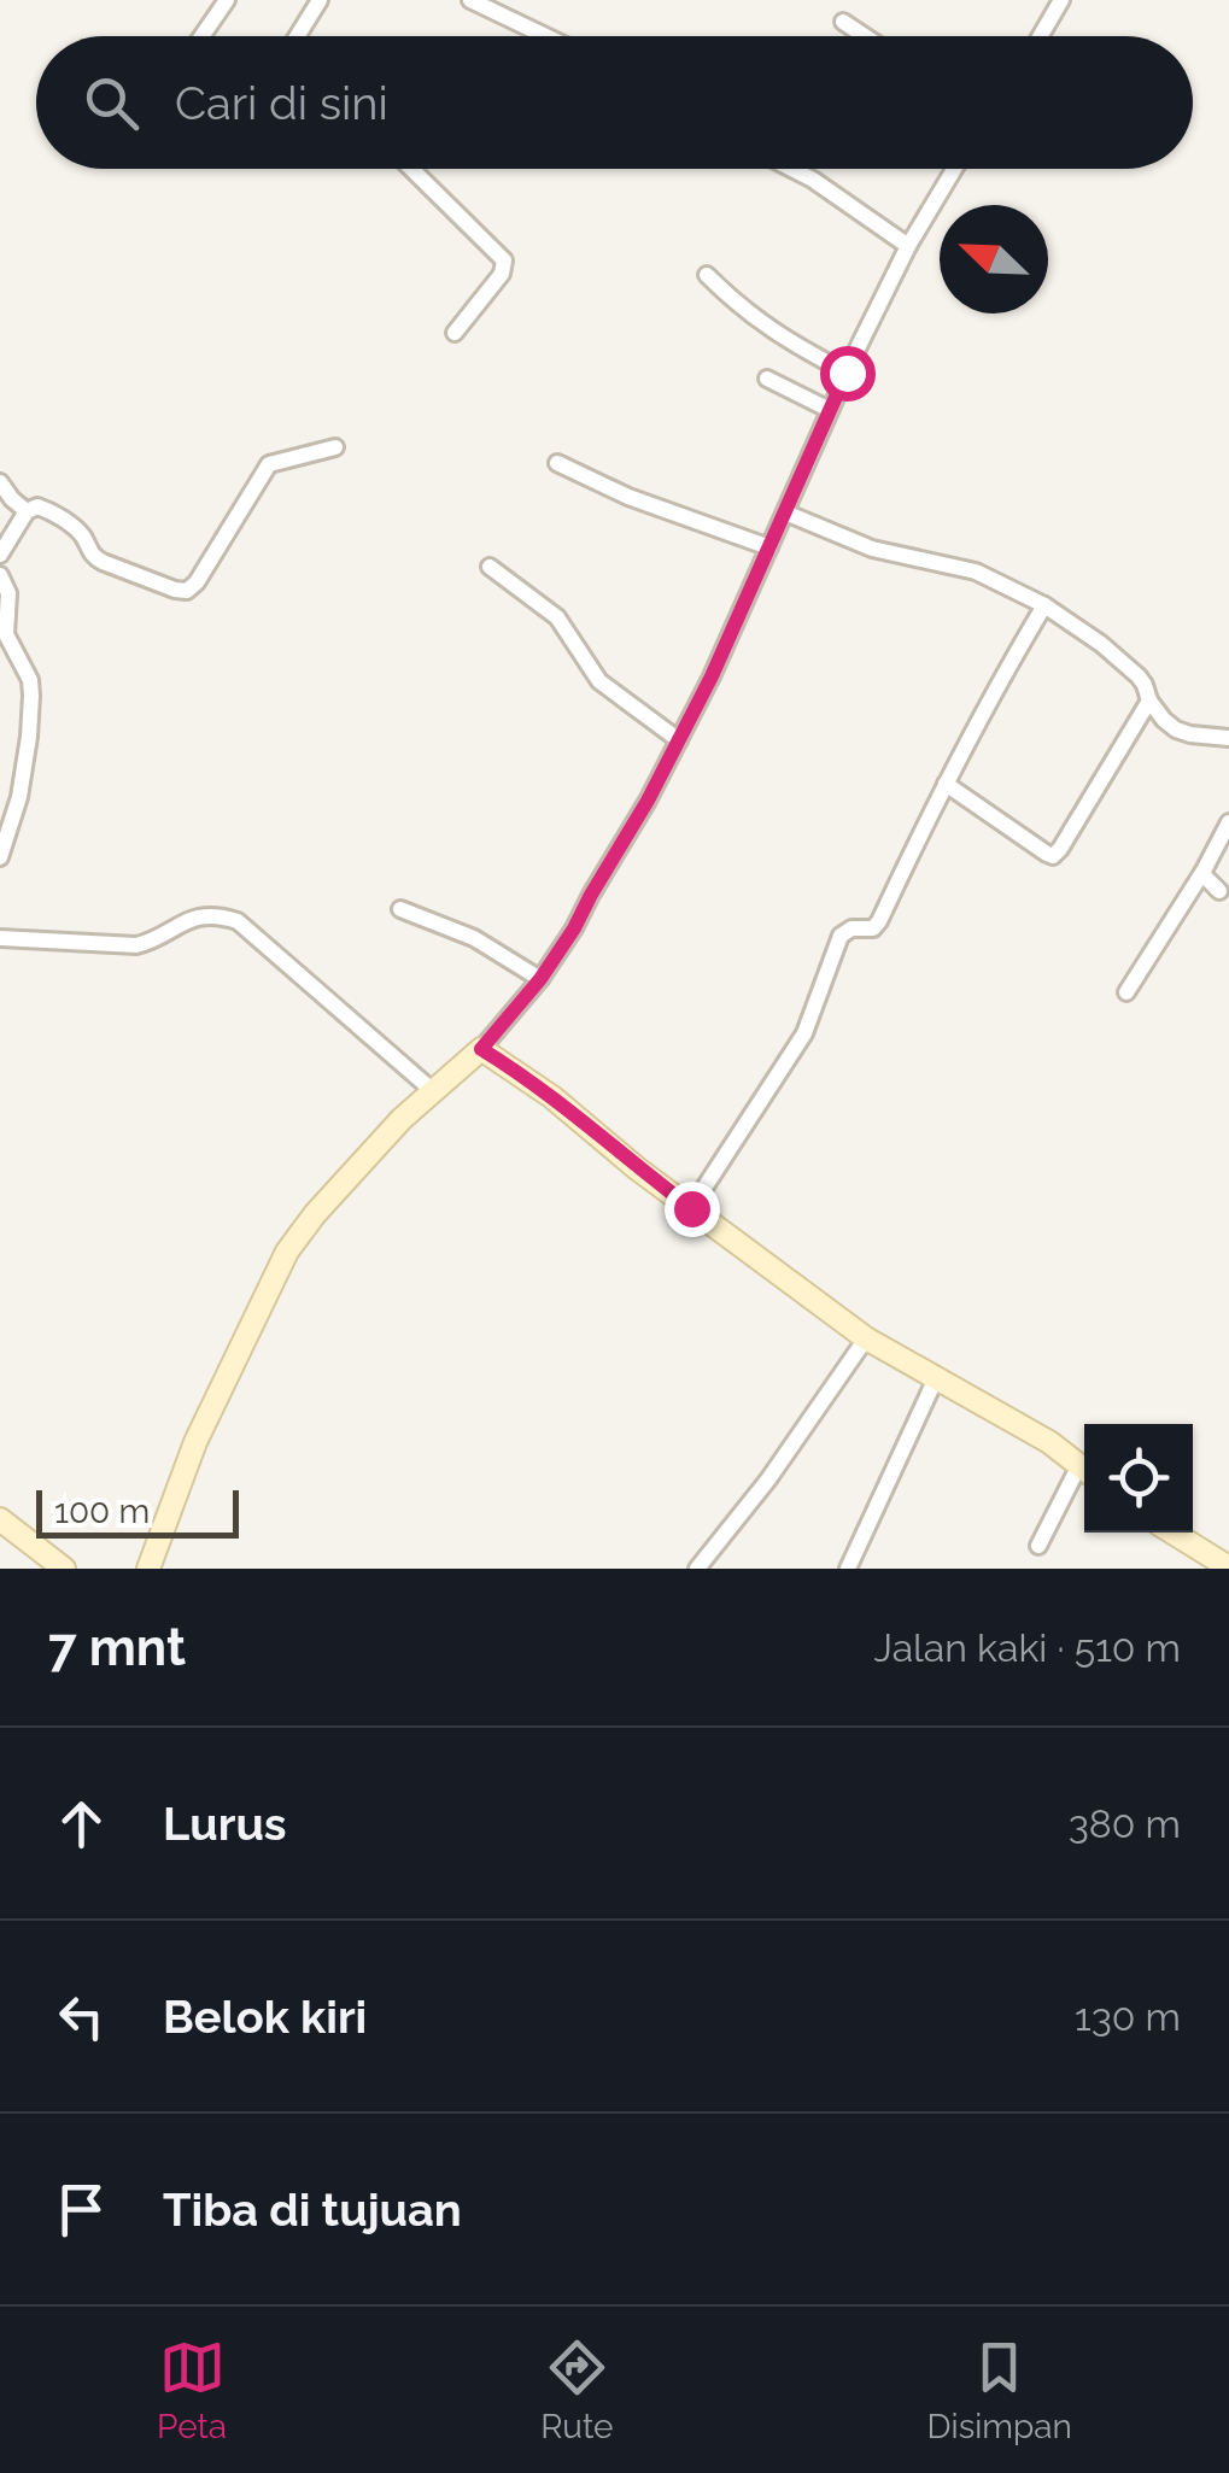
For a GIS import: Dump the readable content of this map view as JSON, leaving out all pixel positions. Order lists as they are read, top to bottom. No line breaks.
{"scale_bar":"100 m","north":"top left","page":{"search":"Cari di sini","scale":"100 m","heading":["7 mnt","Jalan kaki · 510 m"],"list":[["Lurus","380 m"],["Belok kiri","130 m"],"Tiba di tujuan"],"nav":["Peta","Rute","Disimpan"]}}
